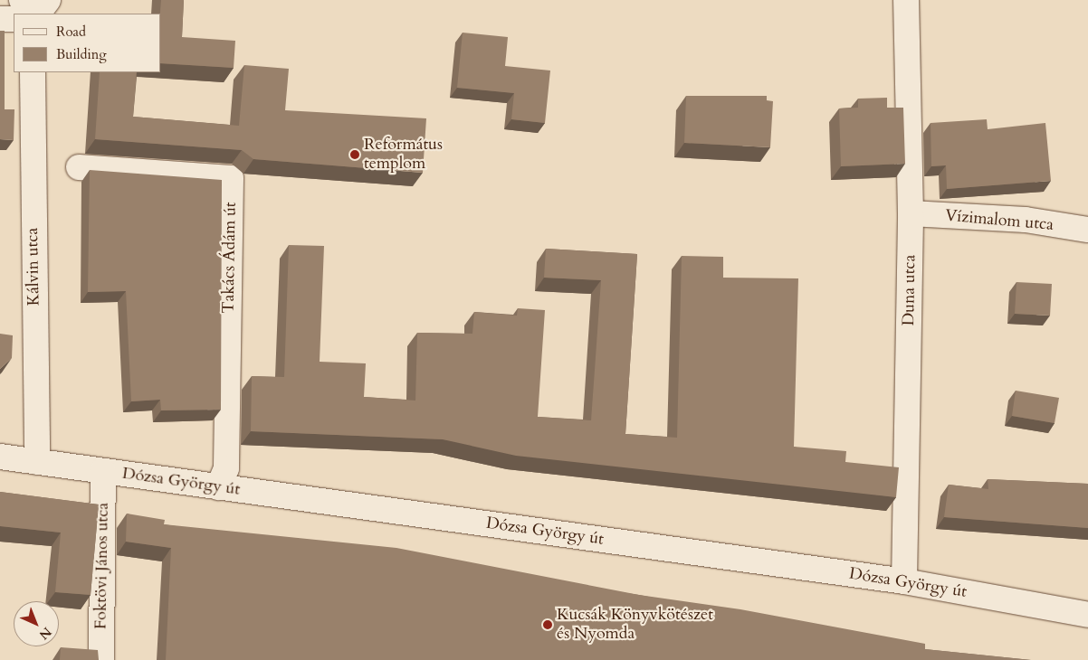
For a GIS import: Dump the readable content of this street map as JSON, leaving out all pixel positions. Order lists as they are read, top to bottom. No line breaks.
{"streets":{"street":["Vízimalom utca","Takács Ádám út","Kálvin utca","Duna utca","Dózsa György út","Foktövi János utca"]},"crossings":[["Vízimalom utca","Duna utca"],["Takács Ádám út","Dózsa György út"],["Kálvin utca","Dózsa György út"],["Duna utca","Dózsa György út"],["Dózsa György út","Foktövi János utca"]],"places":["Református templom","Kucsák Könyvkötészet és Nyomda"],"legend":["Road","Building"],"north":"bottom right"}
